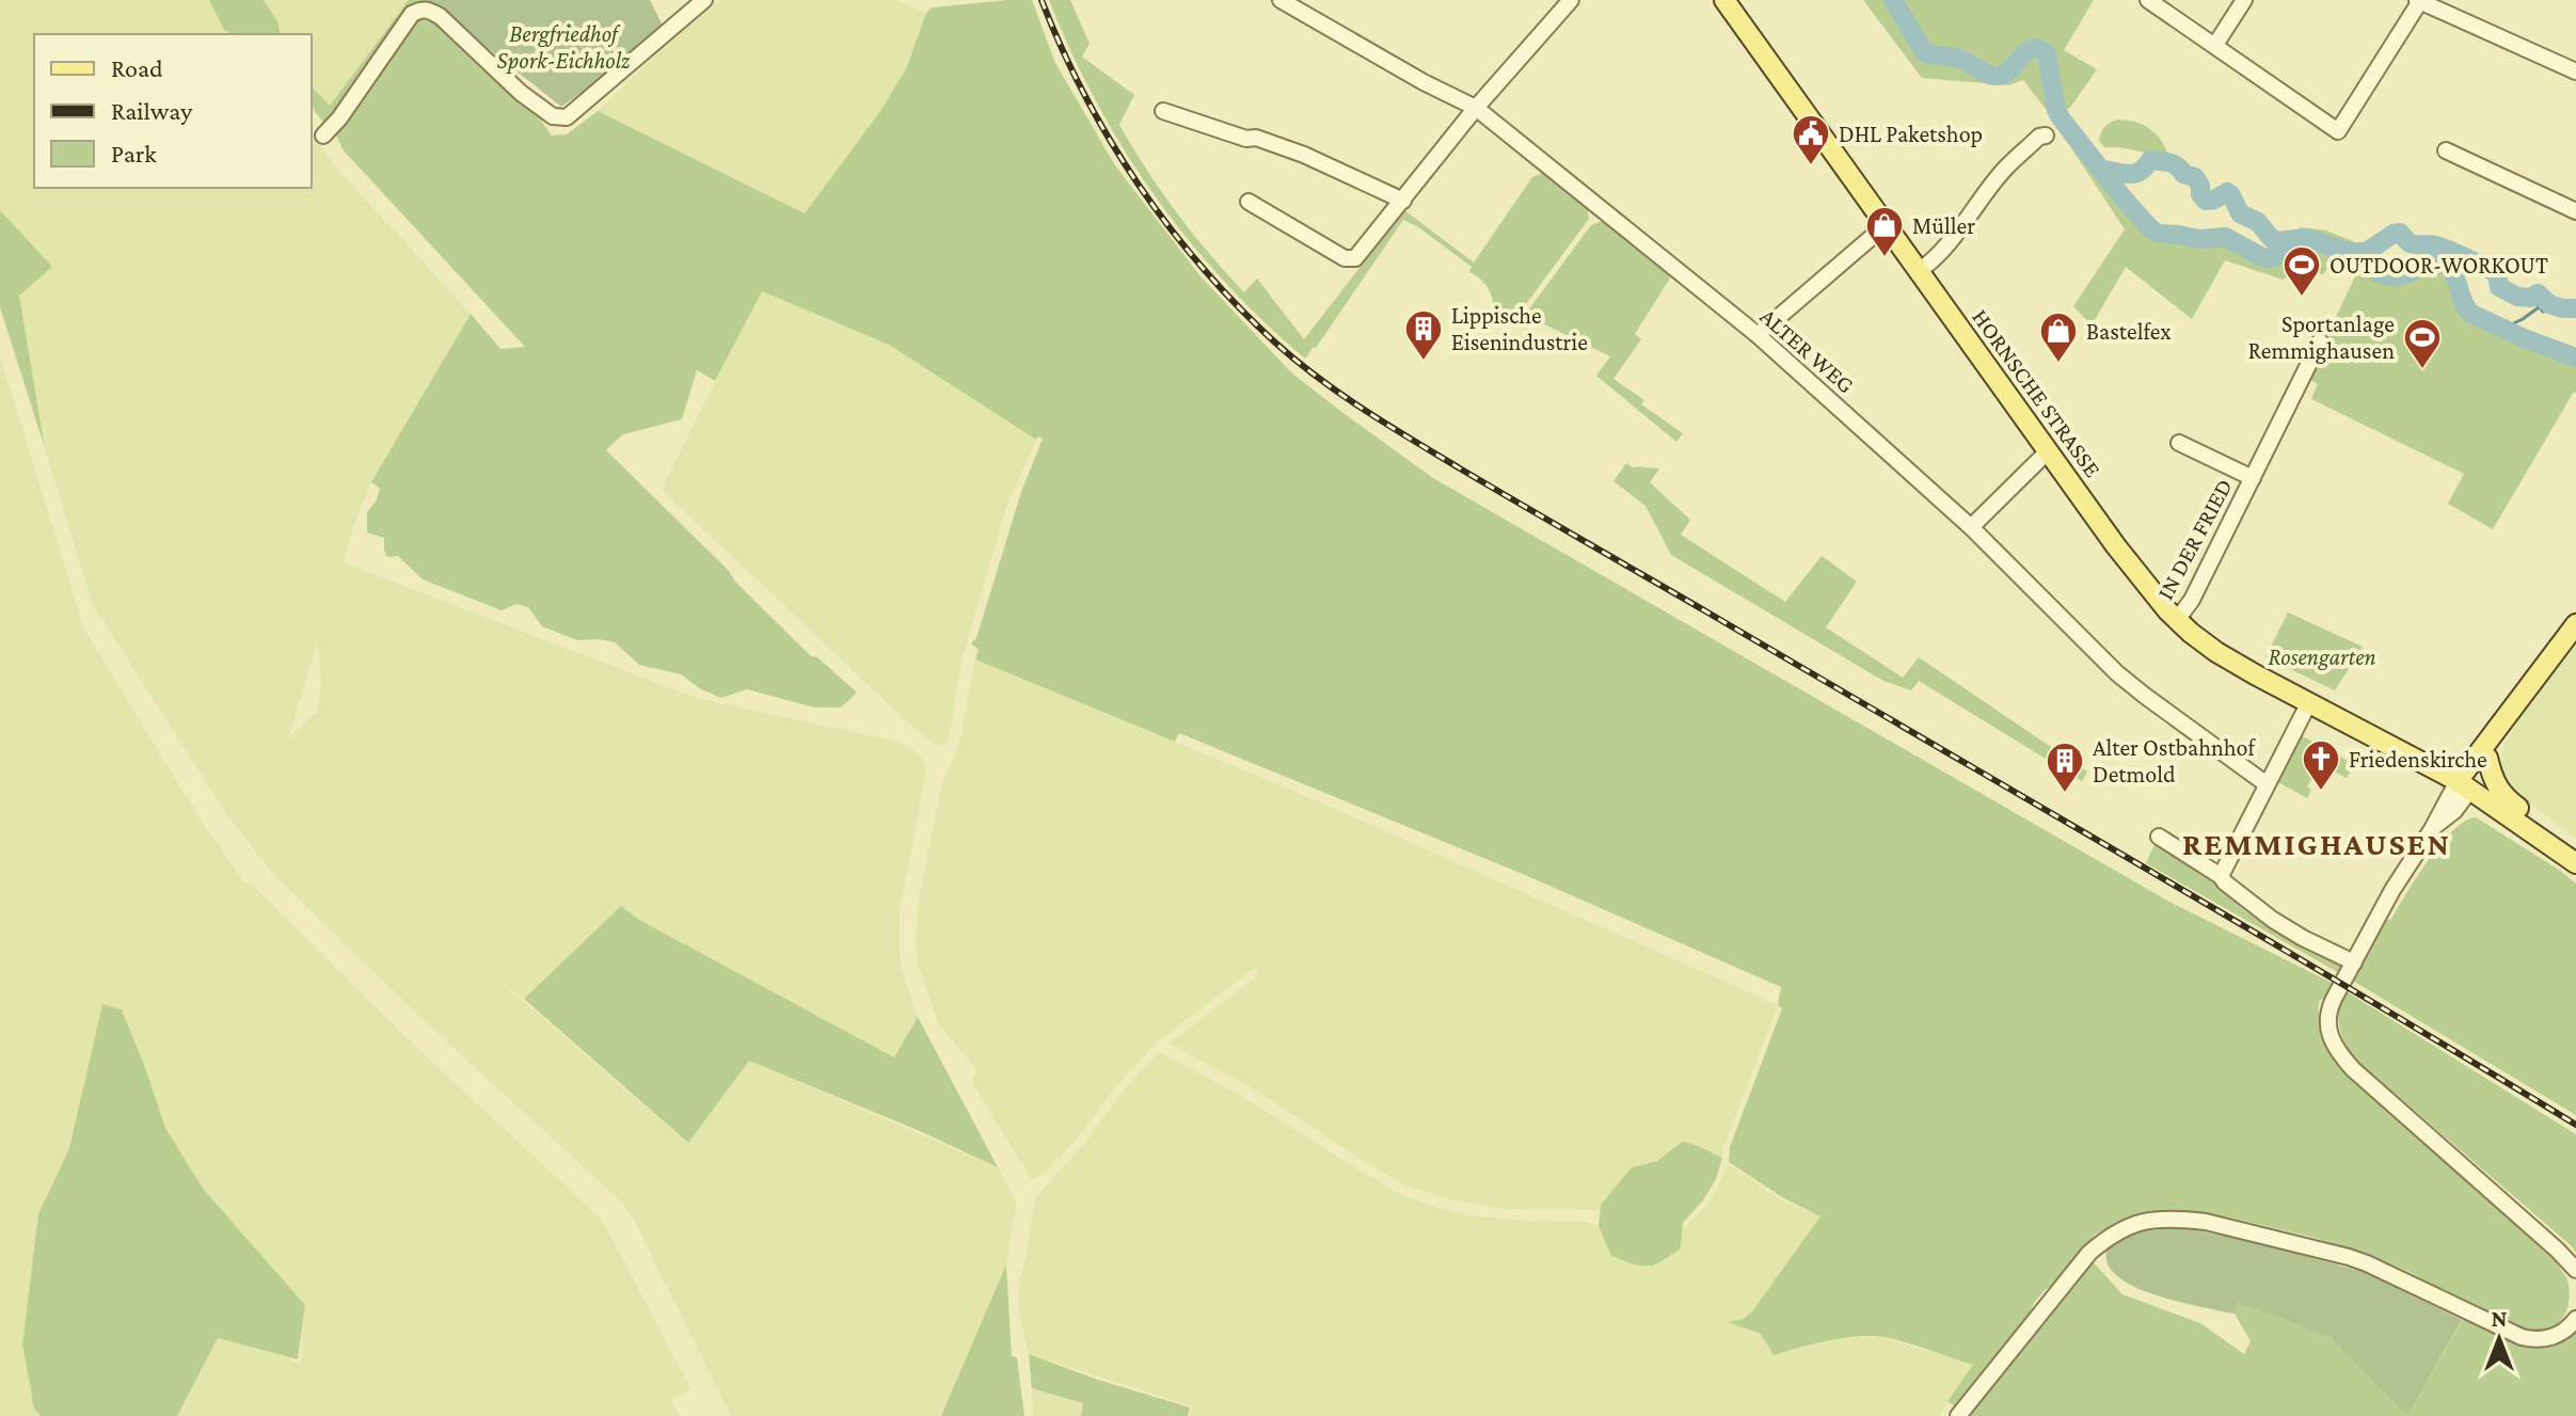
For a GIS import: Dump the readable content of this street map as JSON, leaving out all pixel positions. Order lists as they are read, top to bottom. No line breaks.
{"streets":{"main road":["HORNSCHE STRASSE"],"street":["ALTER WEG","IN DER FRIED"]},"crossings":[["HORNSCHE STRASSE","IN DER FRIED"]],"districts":["REMMIGHAUSEN"],"parks":["Bergfriedhof Spork-Eichholz","Rosengarten"],"places":{"public building":["DHL Paketshop"],"shop":["Müller","Bastelfex"],"sports":["OUTDOOR-WORKOUT","Sportanlage Remmighausen"],"building":["Lippische Eisenindustrie","Alter Ostbahnhof Detmold"],"church":["Friedenskirche"]},"legend":["Road","Railway","Park"],"north":"top"}
